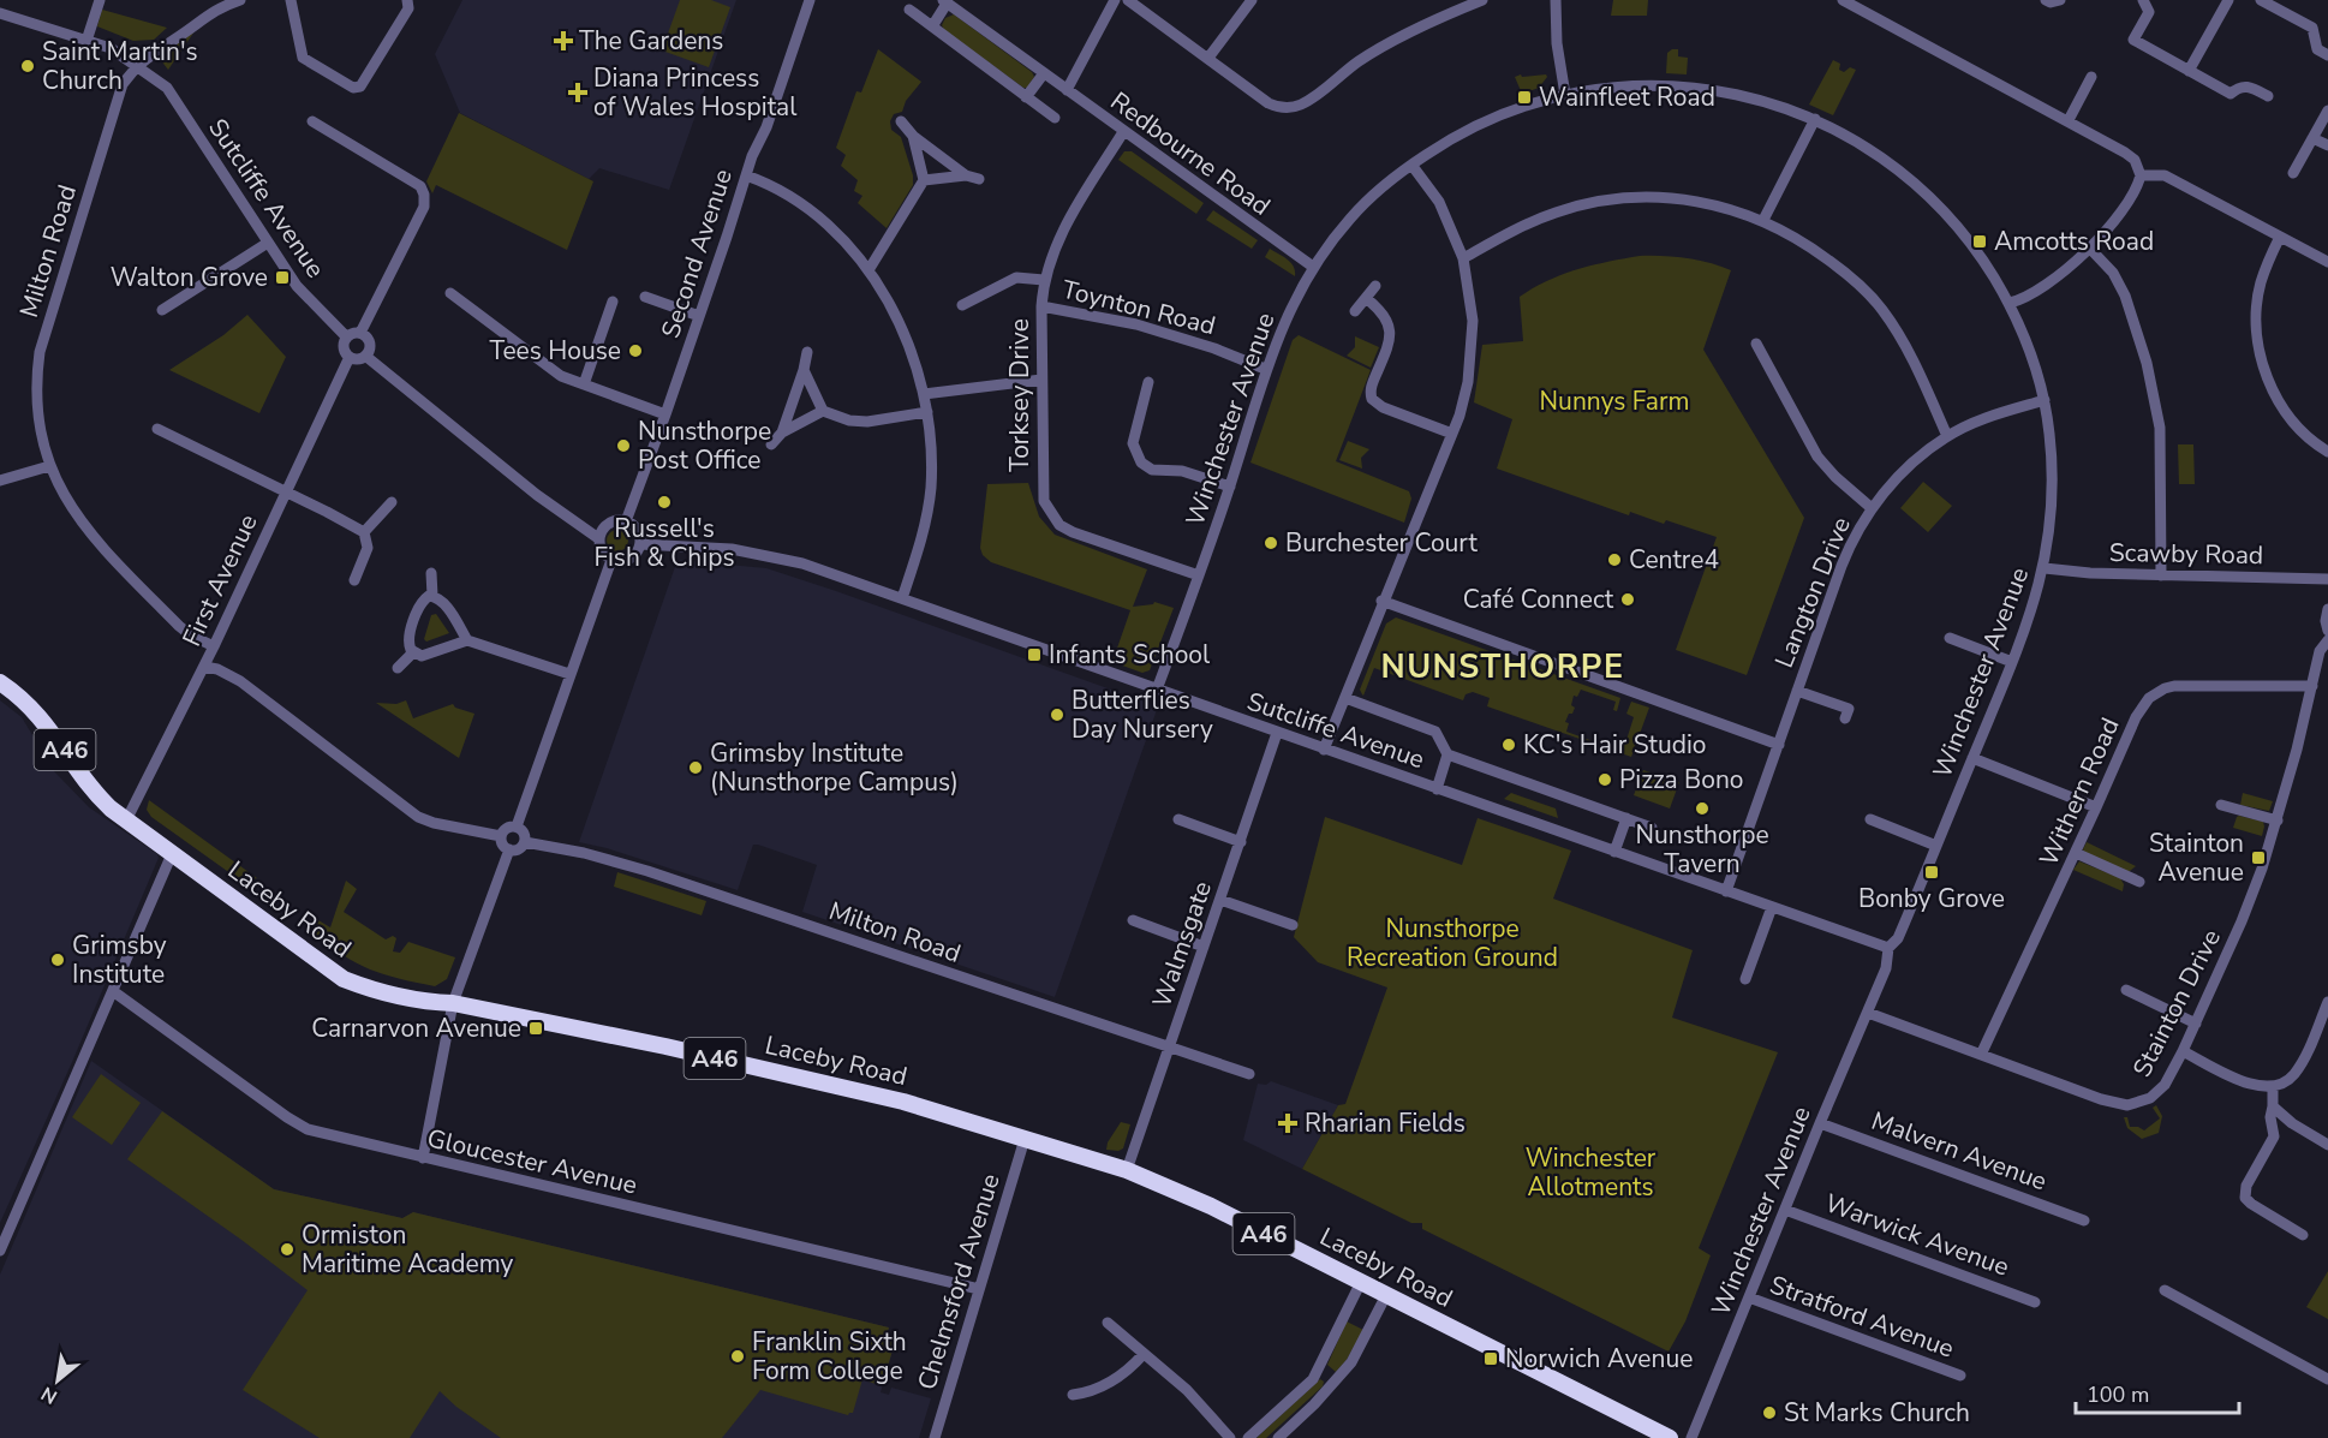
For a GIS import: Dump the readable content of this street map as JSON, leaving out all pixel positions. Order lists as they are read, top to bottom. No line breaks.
{"streets":{"highway":["A46","Laceby Road"],"street":["Redbourne Road","Sutcliffe Avenue","Milton Road","Second Avenue","Toynton Road","Torksey Drive","Winchester Avenue","Scawby Road","First Avenue","Langton Drive","Withern Road","Walmsgate","Stainton Drive","Malvern Avenue","Gloucester Avenue","Warwick Avenue","Chelmsford Avenue","Stratford Avenue"]},"crossings":[["Redbourne Road","Torksey Drive"],["Redbourne Road","Winchester Avenue"],["Sutcliffe Avenue","Milton Road"],["Sutcliffe Avenue","Second Avenue"],["Sutcliffe Avenue","Winchester Avenue"],["Sutcliffe Avenue","First Avenue"],["Sutcliffe Avenue","Langton Drive"],["Sutcliffe Avenue","Walmsgate"],["Milton Road","First Avenue"],["Milton Road","Walmsgate"],["Toynton Road","Torksey Drive"],["Toynton Road","Winchester Avenue"],["Torksey Drive","Winchester Avenue"],["Winchester Avenue","Scawby Road"],["Winchester Avenue","Langton Drive"],["Winchester Avenue","Stainton Drive"],["Winchester Avenue","Malvern Avenue"],["Winchester Avenue","Warwick Avenue"],["Winchester Avenue","Stratford Avenue"],["First Avenue","Laceby Road"],["Withern Road","Stainton Drive"],["Laceby Road","Walmsgate"],["Laceby Road","Chelmsford Avenue"],["Gloucester Avenue","Chelmsford Avenue"]],"districts":["NUNSTHORPE"],"parks":["Nunnys Farm","Nunsthorpe Recreation Ground","Winchester Allotments"],"places":{"health":["The Gardens","Diana Princess of Wales Hospital","Rharian Fields"],"other":["Saint Martin's Church","Tees House","Nunsthorpe Post Office","Russell's Fish & Chips","Burchester Court","Centre4","Café Connect","Butterflies Day Nursery","KC's Hair Studio","Grimsby Institute (Nunsthorpe Campus)","Pizza Bono","Nunsthorpe Tavern","Grimsby Institute","Ormiston Maritime Academy","Franklin Sixth Form College","St Marks Church"],"transit":["Wainfleet Road","Amcotts Road","Walton Grove","Infants School","Stainton Avenue","Bonby Grove","Carnarvon Avenue","Norwich Avenue"]},"scale_bar":"100 m","north":"bottom left"}
